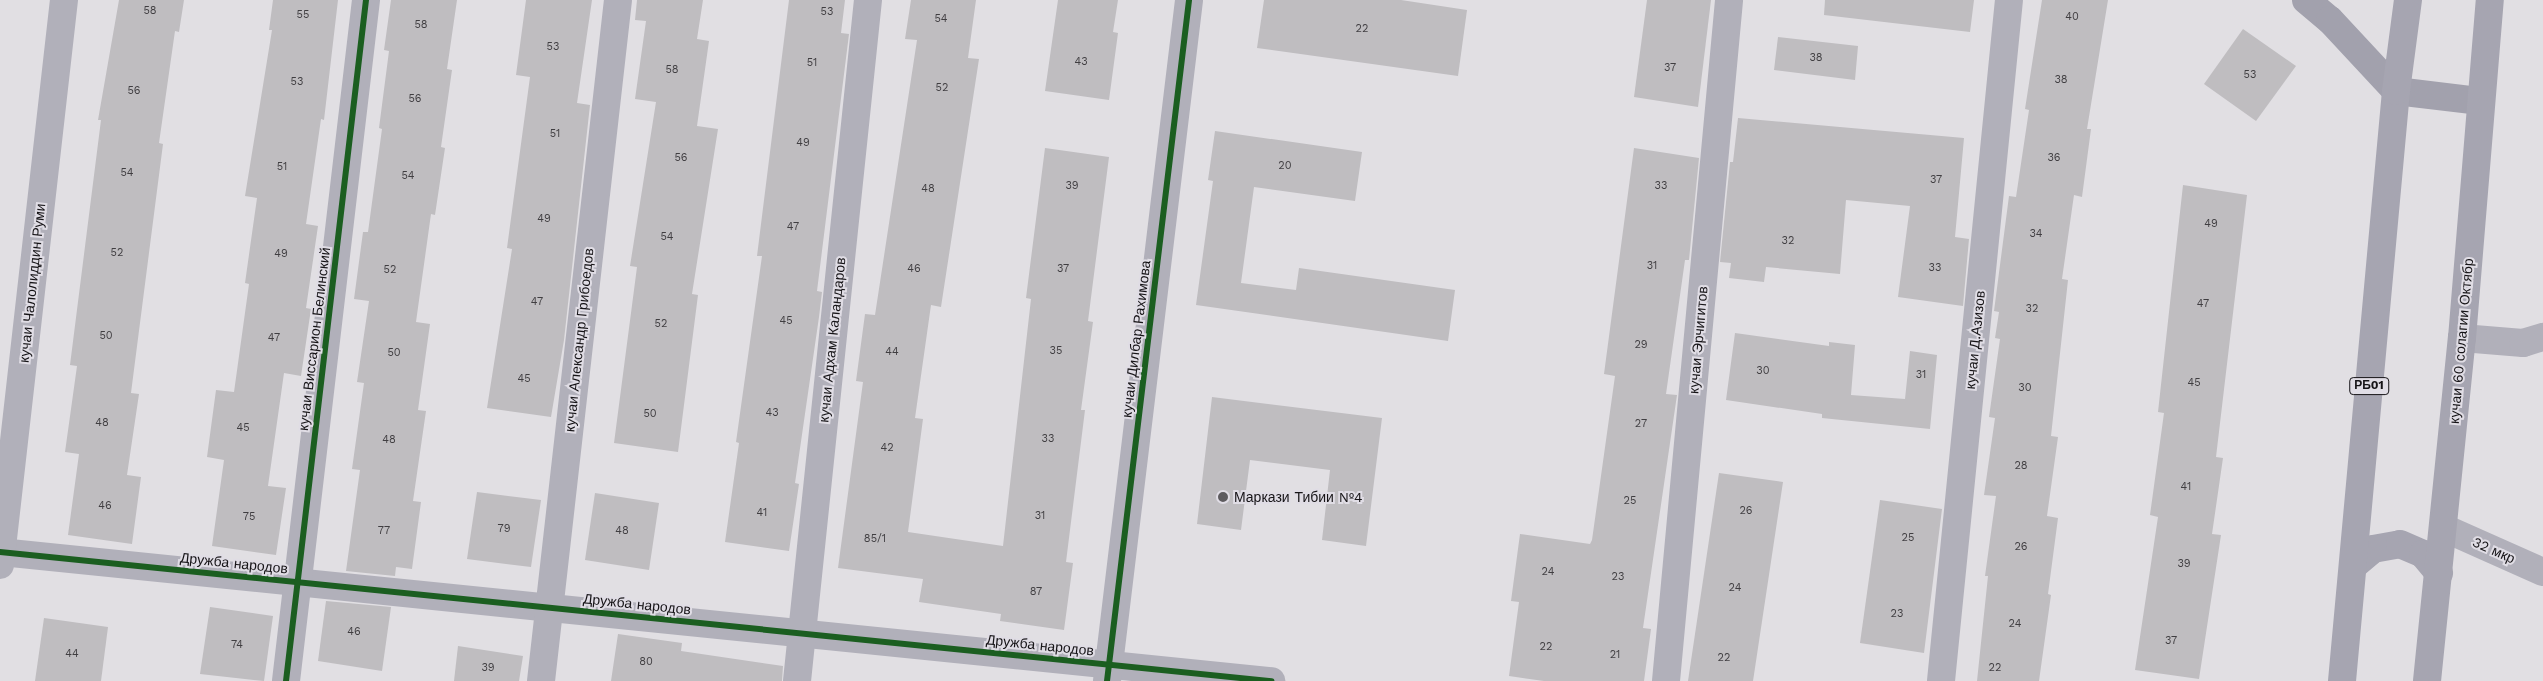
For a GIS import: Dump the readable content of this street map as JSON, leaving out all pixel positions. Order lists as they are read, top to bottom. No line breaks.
{"streets":{"highway":["кучаи 60 солагии Октябр","РБ01"],"street":["кучаи Чалолиддин Руми","кучаи Виссарион Белинский","кучаи Дилбар Рахимова","кучаи Александр Грибоедов","кучаи Адхам Каландаров","кучаи Эрчигитов","кучаи Д.Азизов","32 мкр","Дружба народов"]},"crossings":[["кучаи Чалолиддин Руми","Дружба народов"],["кучаи Виссарион Белинский","Дружба народов"],["кучаи Дилбар Рахимова","Дружба народов"],["кучаи Александр Грибоедов","Дружба народов"],["кучаи Адхам Каландаров","Дружба народов"],["кучаи 60 солагии Октябр","32 мкр"]],"places":["Маркази Тибии №4"],"house_numbers":["58","53","55","40","54","58","22","53","38","43","51","37","58","53","38","53","52","56","56","51","49","56","36","20","51","54","54","37","39","33","48","49","49","47","34","54","32","52","49","31","33","46","37","52","47","47","32","45","52","50","47","29","35","44","50","30","31","45","45","30","43","50","48","27","45","33","48","42","28","41","25","46","26","41","31","75","79","77","48","25","85/1","26","39","24","23","24","87","23","24","46","37","74","22","44","21","22","80","39","22"]}
